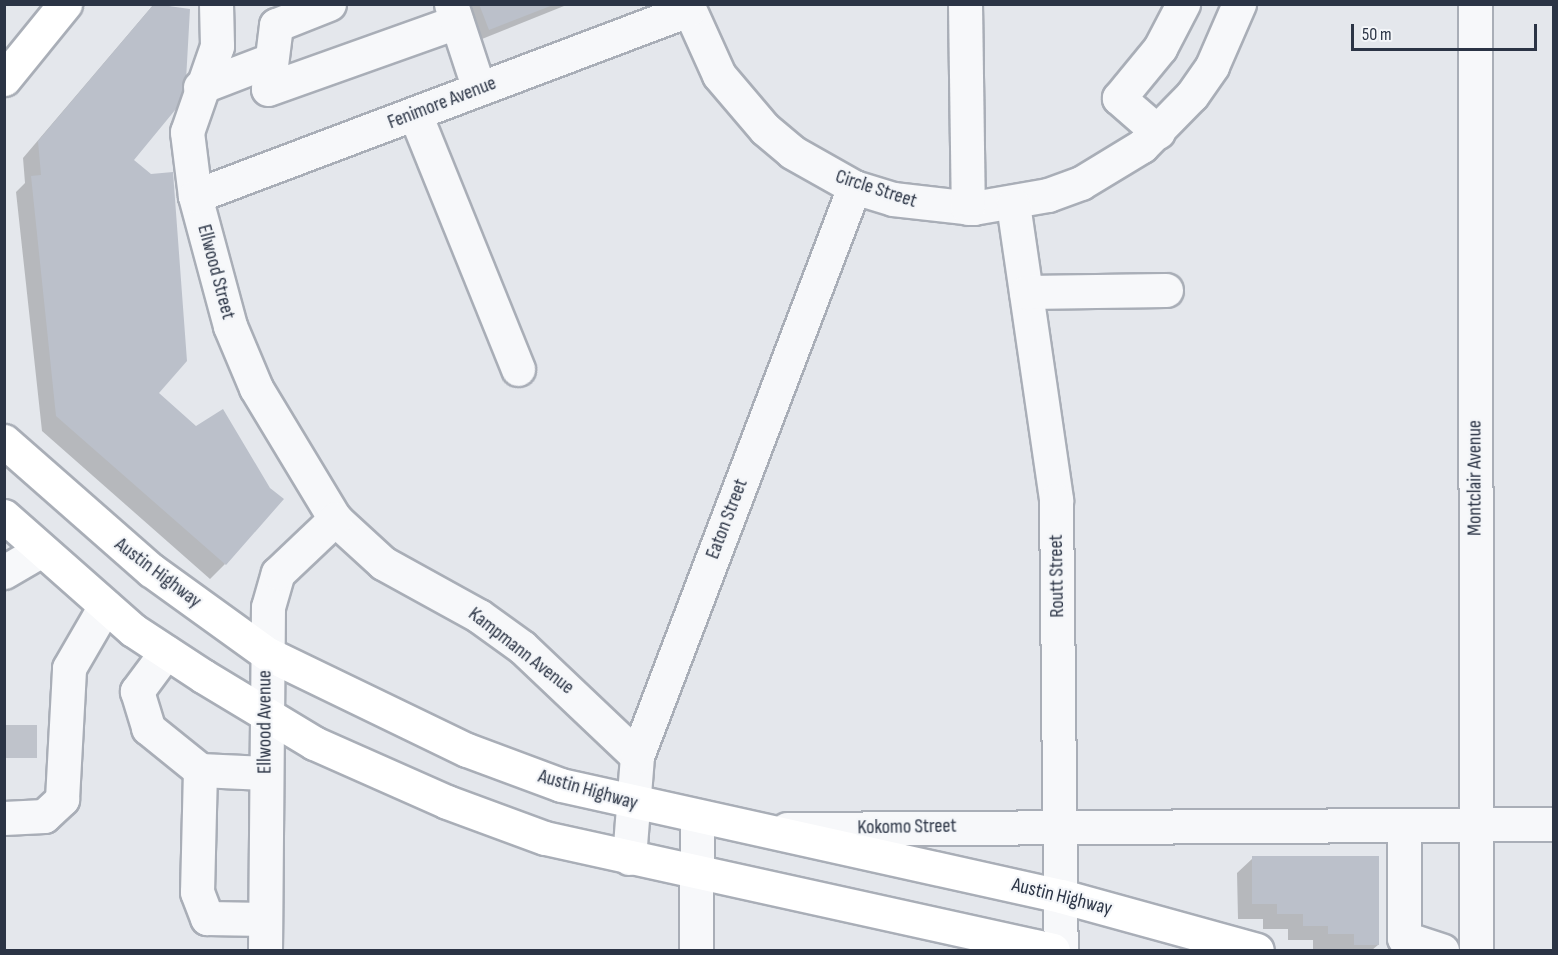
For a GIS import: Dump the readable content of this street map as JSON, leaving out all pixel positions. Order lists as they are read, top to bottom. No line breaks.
{"streets":{"main road":["Austin Highway"],"street":["Fenimore Avenue","Circle Street","Ellwood Street","Montclair Avenue","Eaton Street","Routt Street","Kampmann Avenue","Ellwood Avenue","Kokomo Street"]},"crossings":[["Fenimore Avenue","Circle Street"],["Fenimore Avenue","Ellwood Street"],["Circle Street","Eaton Street"],["Circle Street","Routt Street"],["Ellwood Street","Kampmann Avenue"],["Ellwood Street","Ellwood Avenue"],["Montclair Avenue","Kokomo Street"],["Eaton Street","Austin Highway"],["Eaton Street","Kampmann Avenue"],["Austin Highway","Routt Street"],["Austin Highway","Ellwood Avenue"],["Austin Highway","Kokomo Street"],["Routt Street","Kokomo Street"],["Kampmann Avenue","Ellwood Avenue"]],"scale_bar":"50 m"}
